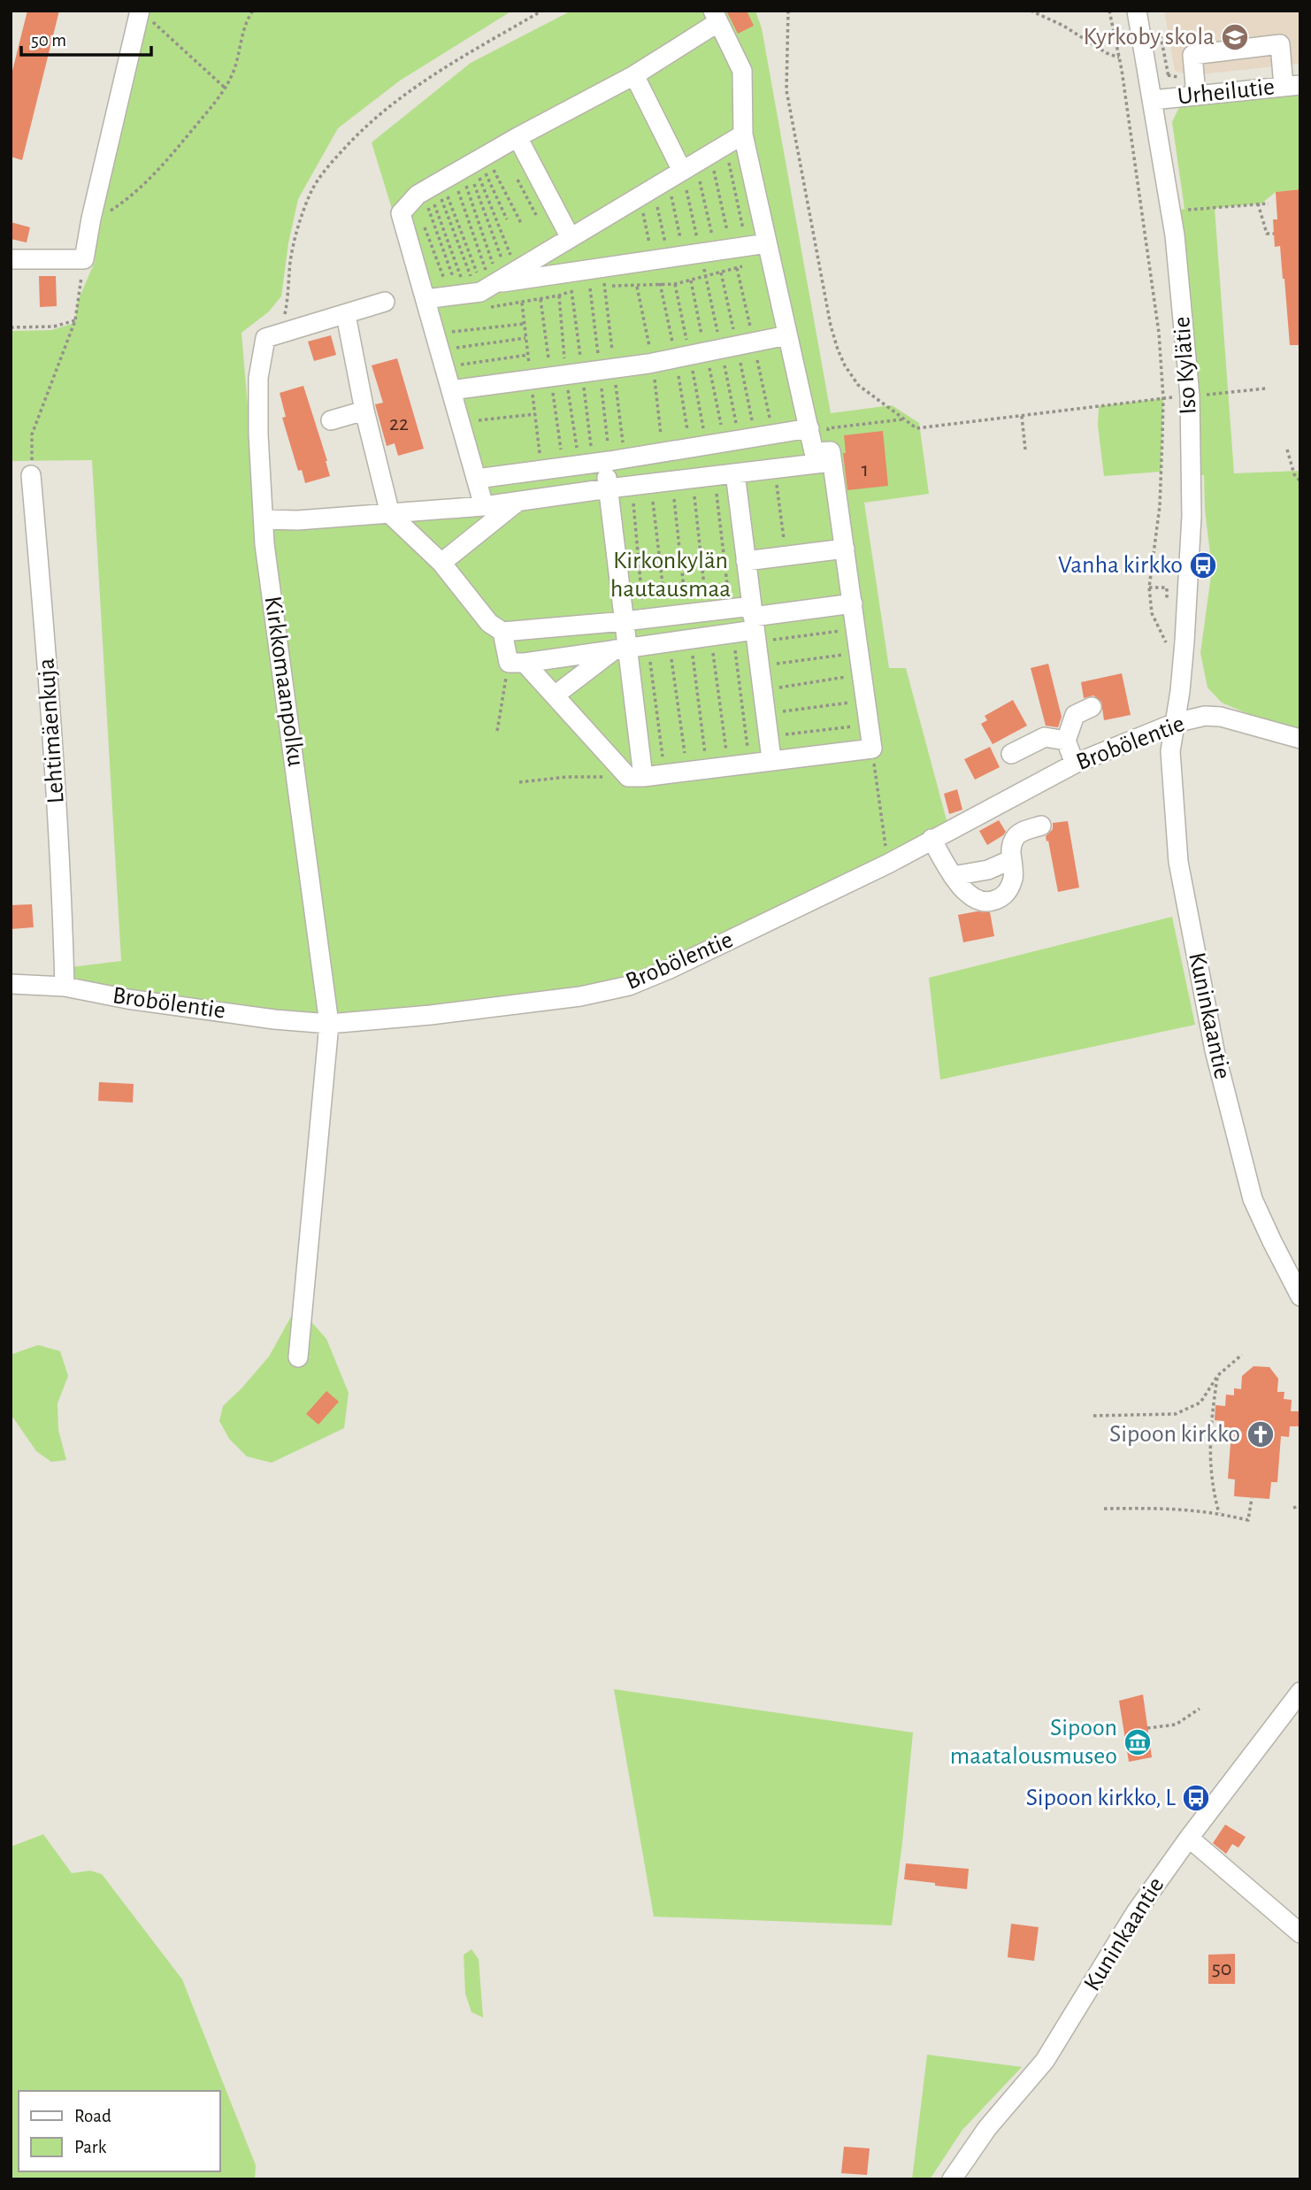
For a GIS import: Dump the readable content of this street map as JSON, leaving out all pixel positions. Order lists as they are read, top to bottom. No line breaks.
{"streets":{"street":["Urheilutie","Iso Kylätie","Kirkkomaanpolku","Lehtimäenkuja","Brobölentie","Kuninkaantie"]},"crossings":[["Urheilutie","Iso Kylätie"],["Iso Kylätie","Brobölentie"],["Iso Kylätie","Kuninkaantie"],["Kirkkomaanpolku","Brobölentie"],["Lehtimäenkuja","Brobölentie"],["Brobölentie","Kuninkaantie"]],"parks":["Kirkonkylän hautausmaa"],"places":{"school or university":["Kyrkoby skola"],"bus stop":["Vanha kirkko","Sipoon kirkko, L"],"church":["Sipoon kirkko"],"museum":["Sipoon maatalousmuseo"]},"house_numbers":["22","1","50"],"legend":["Road","Park"],"scale_bar":"50 m"}
